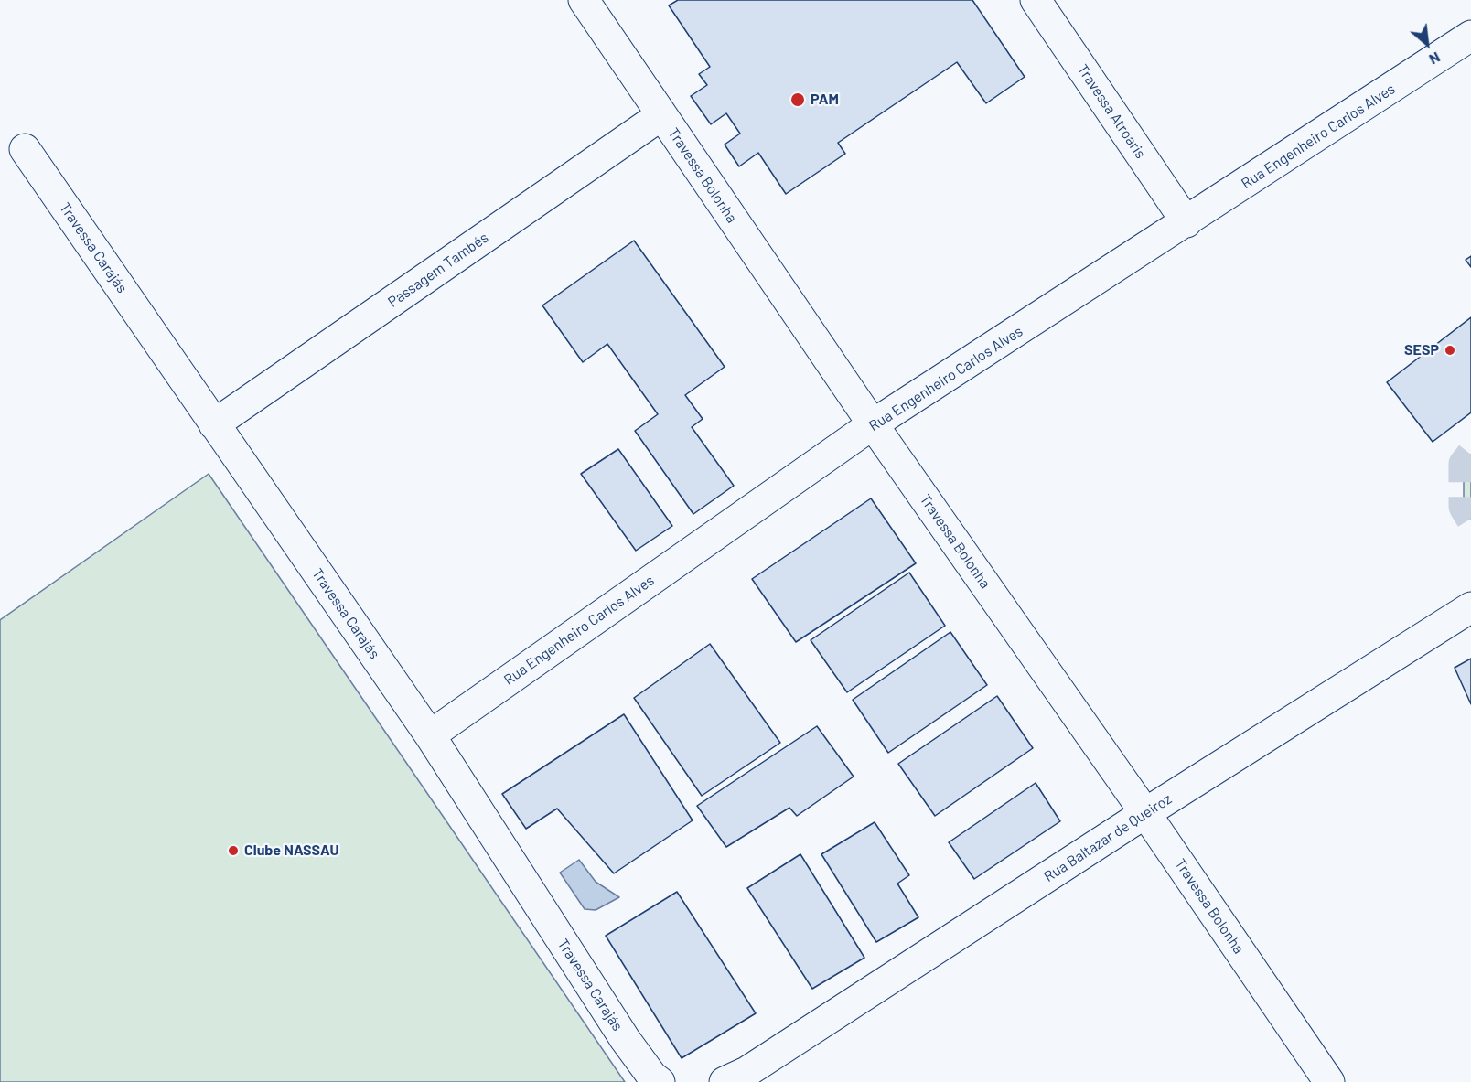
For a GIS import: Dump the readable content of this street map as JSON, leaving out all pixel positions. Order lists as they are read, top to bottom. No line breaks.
{"streets":{"street":["Travessa Atroaris","Rua Engenheiro Carlos Alves","Travessa Bolonha","Travessa Carajás","Passagem Tambés","Rua Baltazar de Queiroz"]},"crossings":[["Travessa Atroaris","Rua Engenheiro Carlos Alves"],["Rua Engenheiro Carlos Alves","Travessa Bolonha"],["Rua Engenheiro Carlos Alves","Travessa Carajás"],["Travessa Bolonha","Passagem Tambés"],["Travessa Bolonha","Rua Baltazar de Queiroz"],["Travessa Carajás","Passagem Tambés"]],"places":["PAM","SESP","Clube NASSAU"],"north":"bottom right"}
